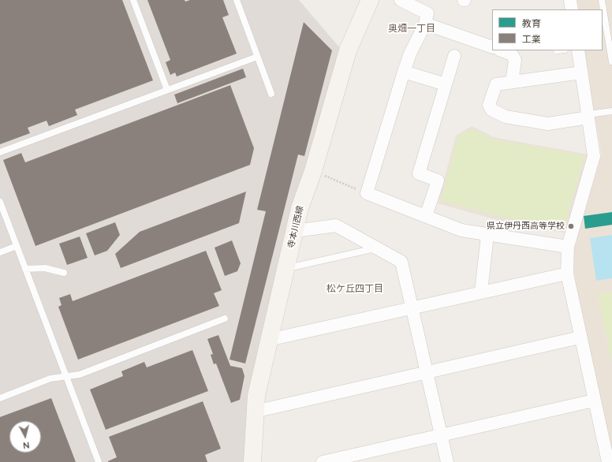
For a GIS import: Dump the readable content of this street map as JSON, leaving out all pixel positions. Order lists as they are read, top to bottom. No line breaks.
{"streets":{"main road":["寺本川西線"]},"districts":["奥畑一丁目","松ケ丘四丁目"],"places":["県立伊丹西高等学校"],"legend":["教育","工業"],"north":"bottom"}
